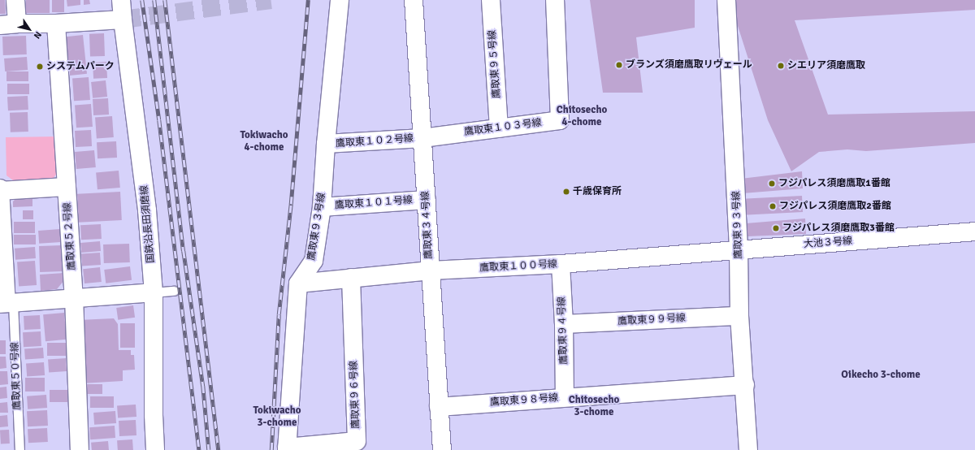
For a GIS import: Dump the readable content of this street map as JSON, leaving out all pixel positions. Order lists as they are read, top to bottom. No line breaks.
{"streets":{"street":["鷹取東９５号線","鷹取東１０３号線","鷹取東１０２号線","鷹取東１０１号線","国鉄沿長田須磨線","鷹取東３４号線","鷹取東９３号線","鷹取東５２号線","大池３号線","鷹取東１００号線","鷹取東９９号線","鷹取東９４号線","鷹取東９６号線","鷹取東９８号線"],"lane":["鷹取東５０号線"]},"crossings":[["鷹取東９５号線","鷹取東１０３号線"],["鷹取東１０３号線","鷹取東１０２号線"],["鷹取東１０３号線","鷹取東３４号線"],["鷹取東１０２号線","鷹取東３４号線"],["鷹取東１０２号線","鷹取東９３号線"],["鷹取東１０１号線","鷹取東３４号線"],["鷹取東１０１号線","鷹取東９３号線"],["鷹取東３４号線","鷹取東１００号線"],["鷹取東３４号線","鷹取東９８号線"],["鷹取東９３号線","大池３号線"],["鷹取東９３号線","鷹取東１００号線"],["鷹取東９３号線","鷹取東９９号線"],["鷹取東９３号線","鷹取東９８号線"],["大池３号線","鷹取東１００号線"],["鷹取東１００号線","鷹取東９４号線"],["鷹取東１００号線","鷹取東９６号線"],["鷹取東９９号線","鷹取東９４号線"],["鷹取東９４号線","鷹取東９８号線"]],"districts":["Chitosecho 4-chome","Tokiwacho 4-chome","Oikecho 3-chome","Chitosecho 3-chome","Tokiwacho 3-chome"],"places":["ブランズ須磨鷹取リヴェール","シエリア須磨鷹取","システムパーク","フジパレス須磨鷹取1番館","千歳保育所","フジパレス須磨鷹取2番館","フジパレス須磨鷹取3番館"],"north":"bottom right"}
